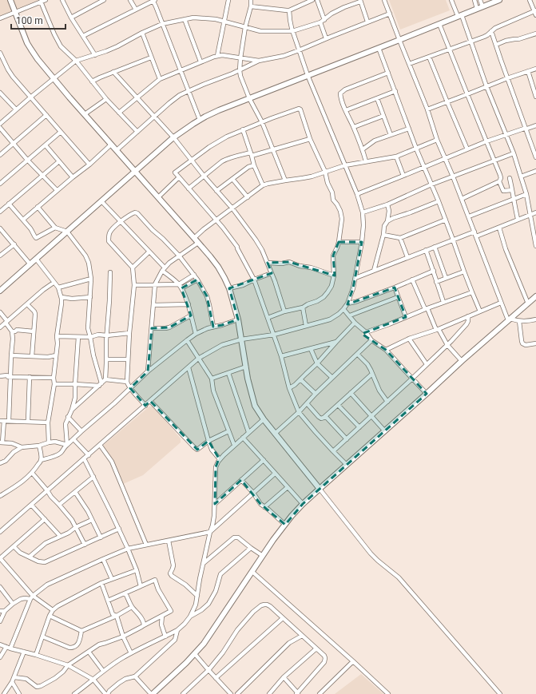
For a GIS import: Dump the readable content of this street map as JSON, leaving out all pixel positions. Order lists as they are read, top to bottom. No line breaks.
{"scale_bar":"100 m"}
